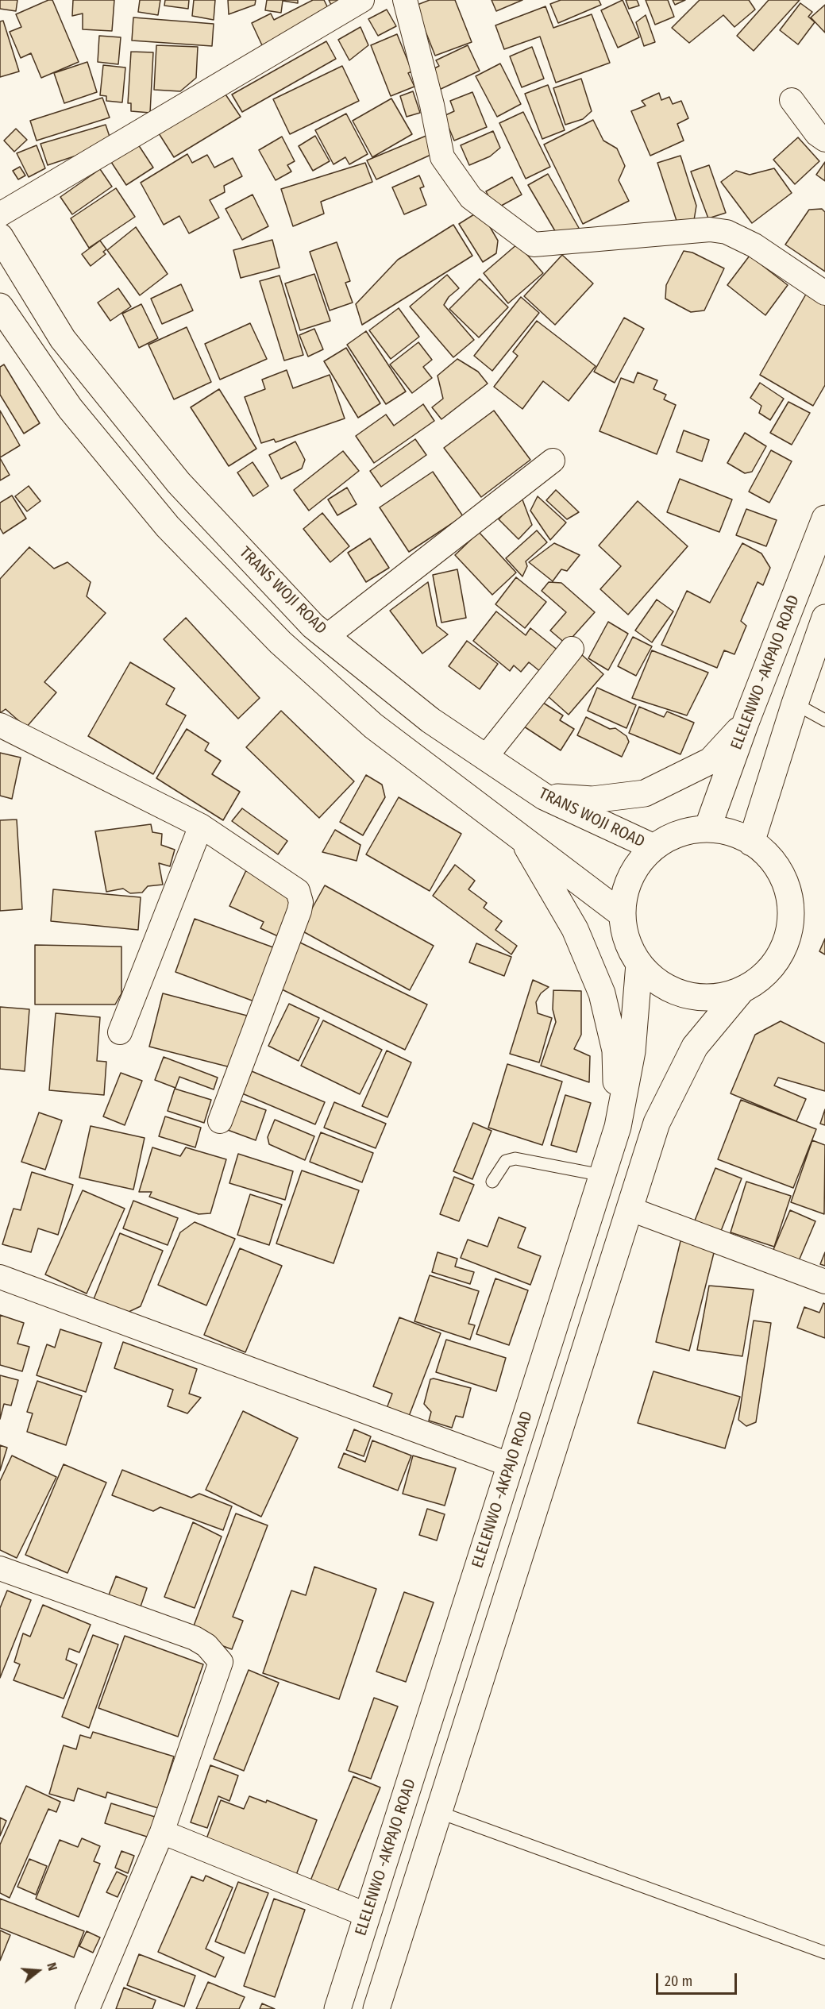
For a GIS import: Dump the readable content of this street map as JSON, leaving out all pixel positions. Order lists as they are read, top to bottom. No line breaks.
{"streets":{"main road":["TRANS WOJI ROAD","ELELENWO -AKPAJO ROAD"]},"crossings":[["TRANS WOJI ROAD","ELELENWO -AKPAJO ROAD"]],"scale_bar":"20 m","north":"right"}
